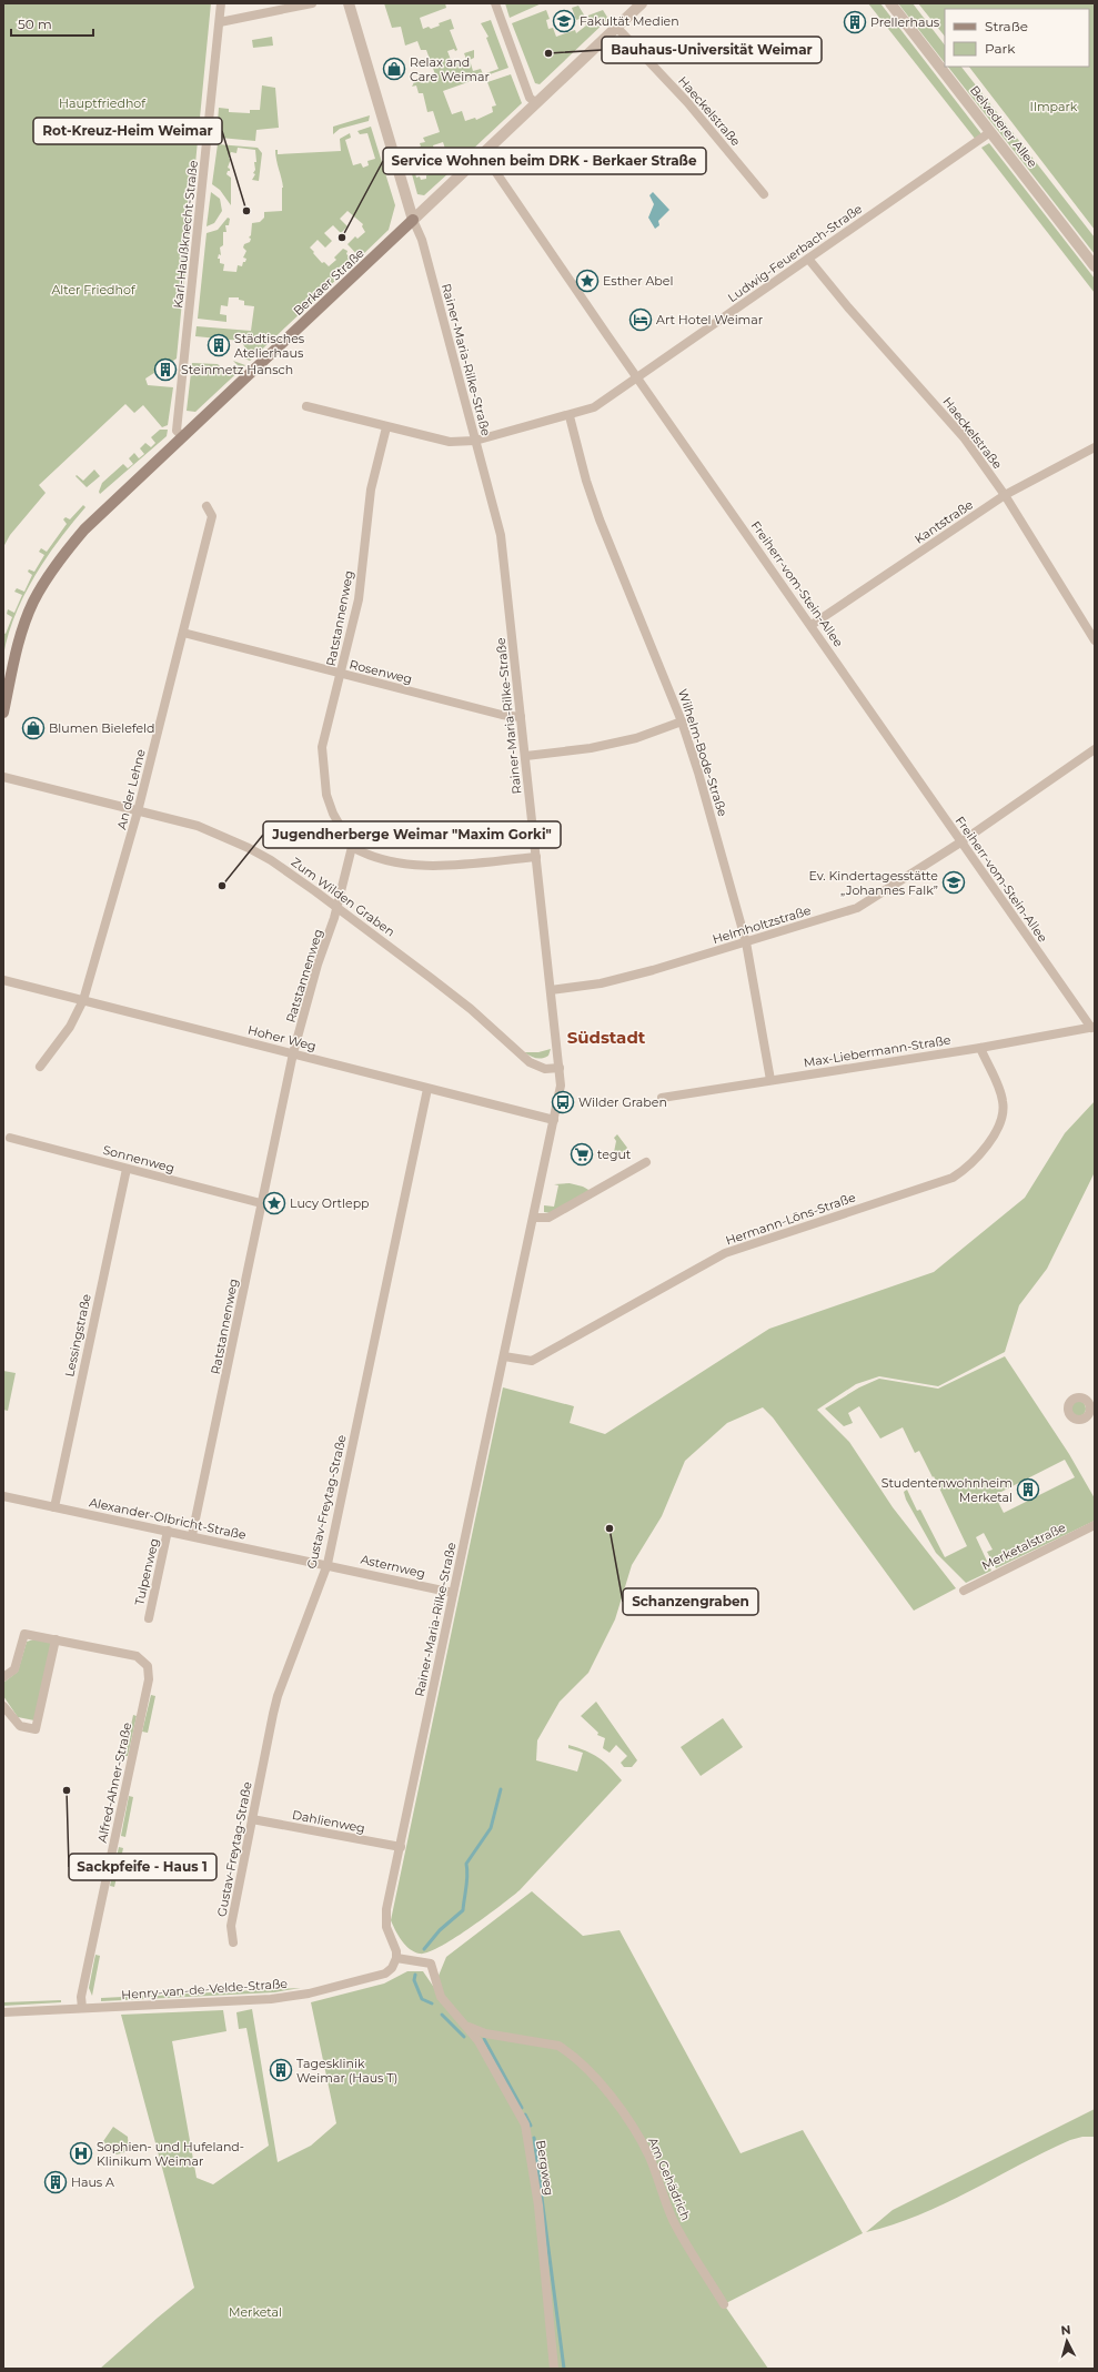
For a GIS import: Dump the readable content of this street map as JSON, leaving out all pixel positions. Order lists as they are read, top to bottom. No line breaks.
{"streets":{"main road":["Berkaer Straße"],"street":["Haeckelstraße","Belvederer Allee","Karl-Haußknecht-Straße","Ludwig-Feuerbach-Straße","Rainer-Maria-Rilke-Straße","Kantstraße","Freiherr-vom-Stein-Allee","Ratstannenweg","Rosenweg","Wilhelm-Bode-Straße","An der Lehne","Zum Wilden Graben","Helmholtzstraße","Hoher Weg","Max-Liebermann-Straße","Sonnenweg","Hermann-Löns-Straße","Lessingstraße","Gustav-Freytag-Straße","Alexander-Olbricht-Straße","Merketalstraße","Asternweg","Tulpenweg","Alfred-Ahner-Straße","Dahlienweg","Henry-van-de-Velde-Straße","Bergweg","Am Gehädrich"]},"crossings":[["Haeckelstraße","Ludwig-Feuerbach-Straße"],["Haeckelstraße","Berkaer Straße"],["Haeckelstraße","Kantstraße"],["Belvederer Allee","Ludwig-Feuerbach-Straße"],["Karl-Haußknecht-Straße","Berkaer Straße"],["Ludwig-Feuerbach-Straße","Rainer-Maria-Rilke-Straße"],["Ludwig-Feuerbach-Straße","Freiherr-vom-Stein-Allee"],["Ludwig-Feuerbach-Straße","Ratstannenweg"],["Ludwig-Feuerbach-Straße","Wilhelm-Bode-Straße"],["Berkaer Straße","Rainer-Maria-Rilke-Straße"],["Berkaer Straße","Freiherr-vom-Stein-Allee"],["Rainer-Maria-Rilke-Straße","Rosenweg"],["Rainer-Maria-Rilke-Straße","Zum Wilden Graben"],["Rainer-Maria-Rilke-Straße","Helmholtzstraße"],["Rainer-Maria-Rilke-Straße","Hoher Weg"],["Rainer-Maria-Rilke-Straße","Hermann-Löns-Straße"],["Rainer-Maria-Rilke-Straße","Asternweg"],["Rainer-Maria-Rilke-Straße","Dahlienweg"],["Rainer-Maria-Rilke-Straße","Henry-van-de-Velde-Straße"],["Rainer-Maria-Rilke-Straße","Bergweg"],["Kantstraße","Freiherr-vom-Stein-Allee"],["Freiherr-vom-Stein-Allee","Helmholtzstraße"],["Freiherr-vom-Stein-Allee","Max-Liebermann-Straße"],["Ratstannenweg","Rosenweg"],["Ratstannenweg","Zum Wilden Graben"],["Ratstannenweg","Hoher Weg"],["Ratstannenweg","Sonnenweg"],["Ratstannenweg","Alexander-Olbricht-Straße"],["Rosenweg","An der Lehne"],["Wilhelm-Bode-Straße","Helmholtzstraße"],["Wilhelm-Bode-Straße","Max-Liebermann-Straße"],["An der Lehne","Zum Wilden Graben"],["An der Lehne","Hoher Weg"],["Hoher Weg","Gustav-Freytag-Straße"],["Max-Liebermann-Straße","Hermann-Löns-Straße"],["Sonnenweg","Lessingstraße"],["Lessingstraße","Alexander-Olbricht-Straße"],["Gustav-Freytag-Straße","Alexander-Olbricht-Straße"],["Gustav-Freytag-Straße","Asternweg"],["Gustav-Freytag-Straße","Dahlienweg"],["Alexander-Olbricht-Straße","Asternweg"],["Alexander-Olbricht-Straße","Tulpenweg"],["Alfred-Ahner-Straße","Henry-van-de-Velde-Straße"],["Henry-van-de-Velde-Straße","Bergweg"],["Bergweg","Am Gehädrich"]],"districts":["Südstadt"],"parks":["Hauptfriedhof","Ilmpark","Alter Friedhof","Merketal"],"places":{"school or university":["Fakultät Medien","Ev. Kindertagesstätte „Johannes Falk”"],"building":["Prellerhaus","Städtisches Atelierhaus","Steinmetz Hansch","Studentenwohnheim Merketal","Tagesklinik Weimar (Haus T)","Haus A"],"other":["Bauhaus-Universität Weimar","Rot-Kreuz-Heim Weimar","Service Wohnen beim DRK - Berkaer Straße","Jugendherberge Weimar \"Maxim Gorki\"","Schanzengraben","Sackpfeife - Haus 1"],"shop":["Relax and Care Weimar","Blumen Bielefeld"],"place":["Esther Abel","Lucy Ortlepp"],"hotel":["Art Hotel Weimar"],"bus stop":["Wilder Graben"],"supermarket":["tegut"],"hospital":["Sophien- und Hufeland- Klinikum Weimar"]},"legend":["Straße","Park"],"scale_bar":"50 m","north":"top"}
